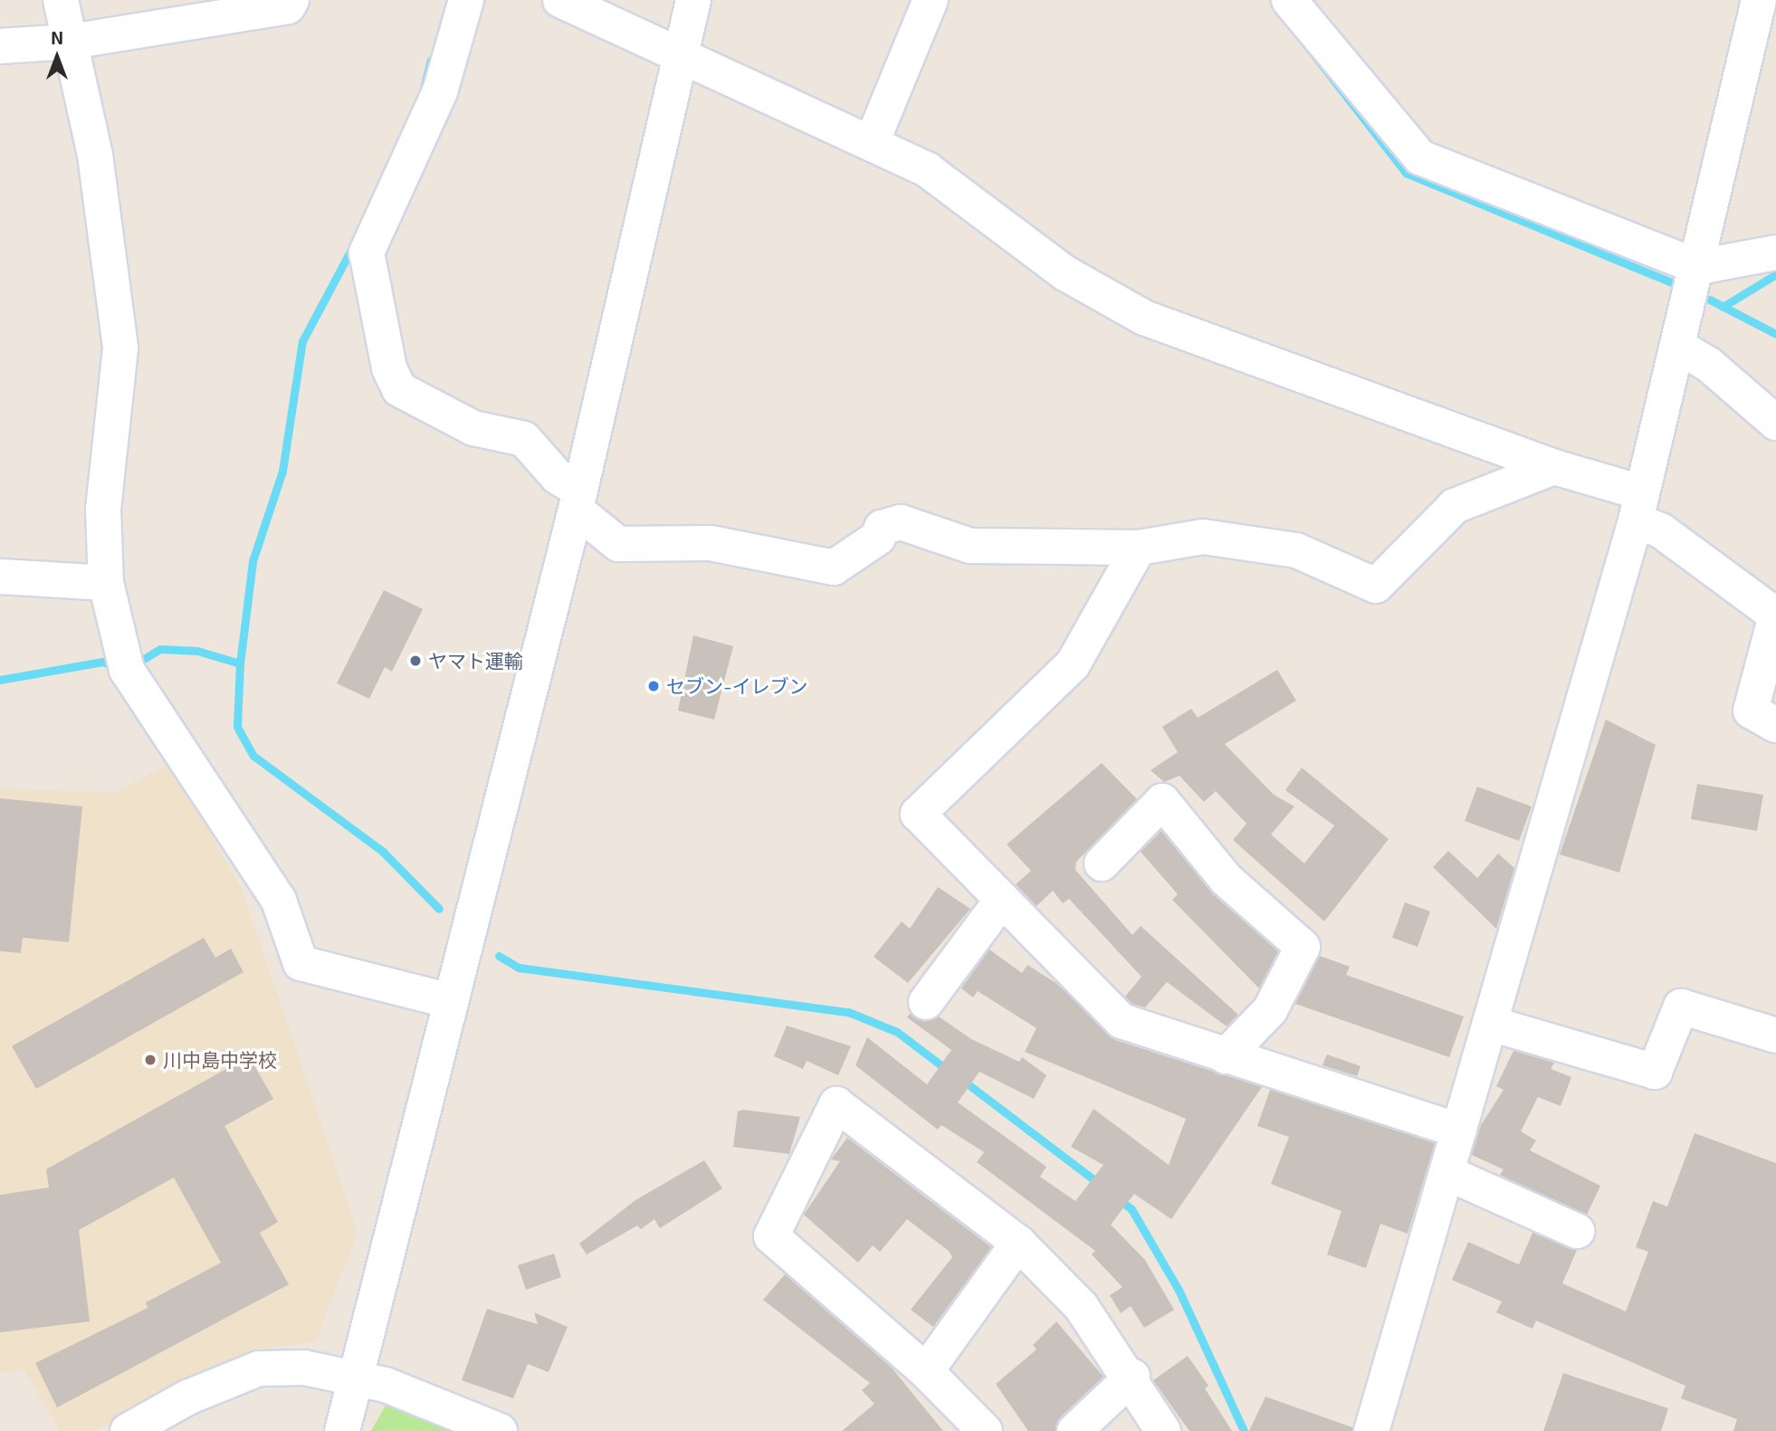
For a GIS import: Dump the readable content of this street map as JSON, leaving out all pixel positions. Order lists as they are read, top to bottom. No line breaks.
{"places":["ヤマト運輸","セブン-イレブン","川中島中学校"],"north":"top"}
